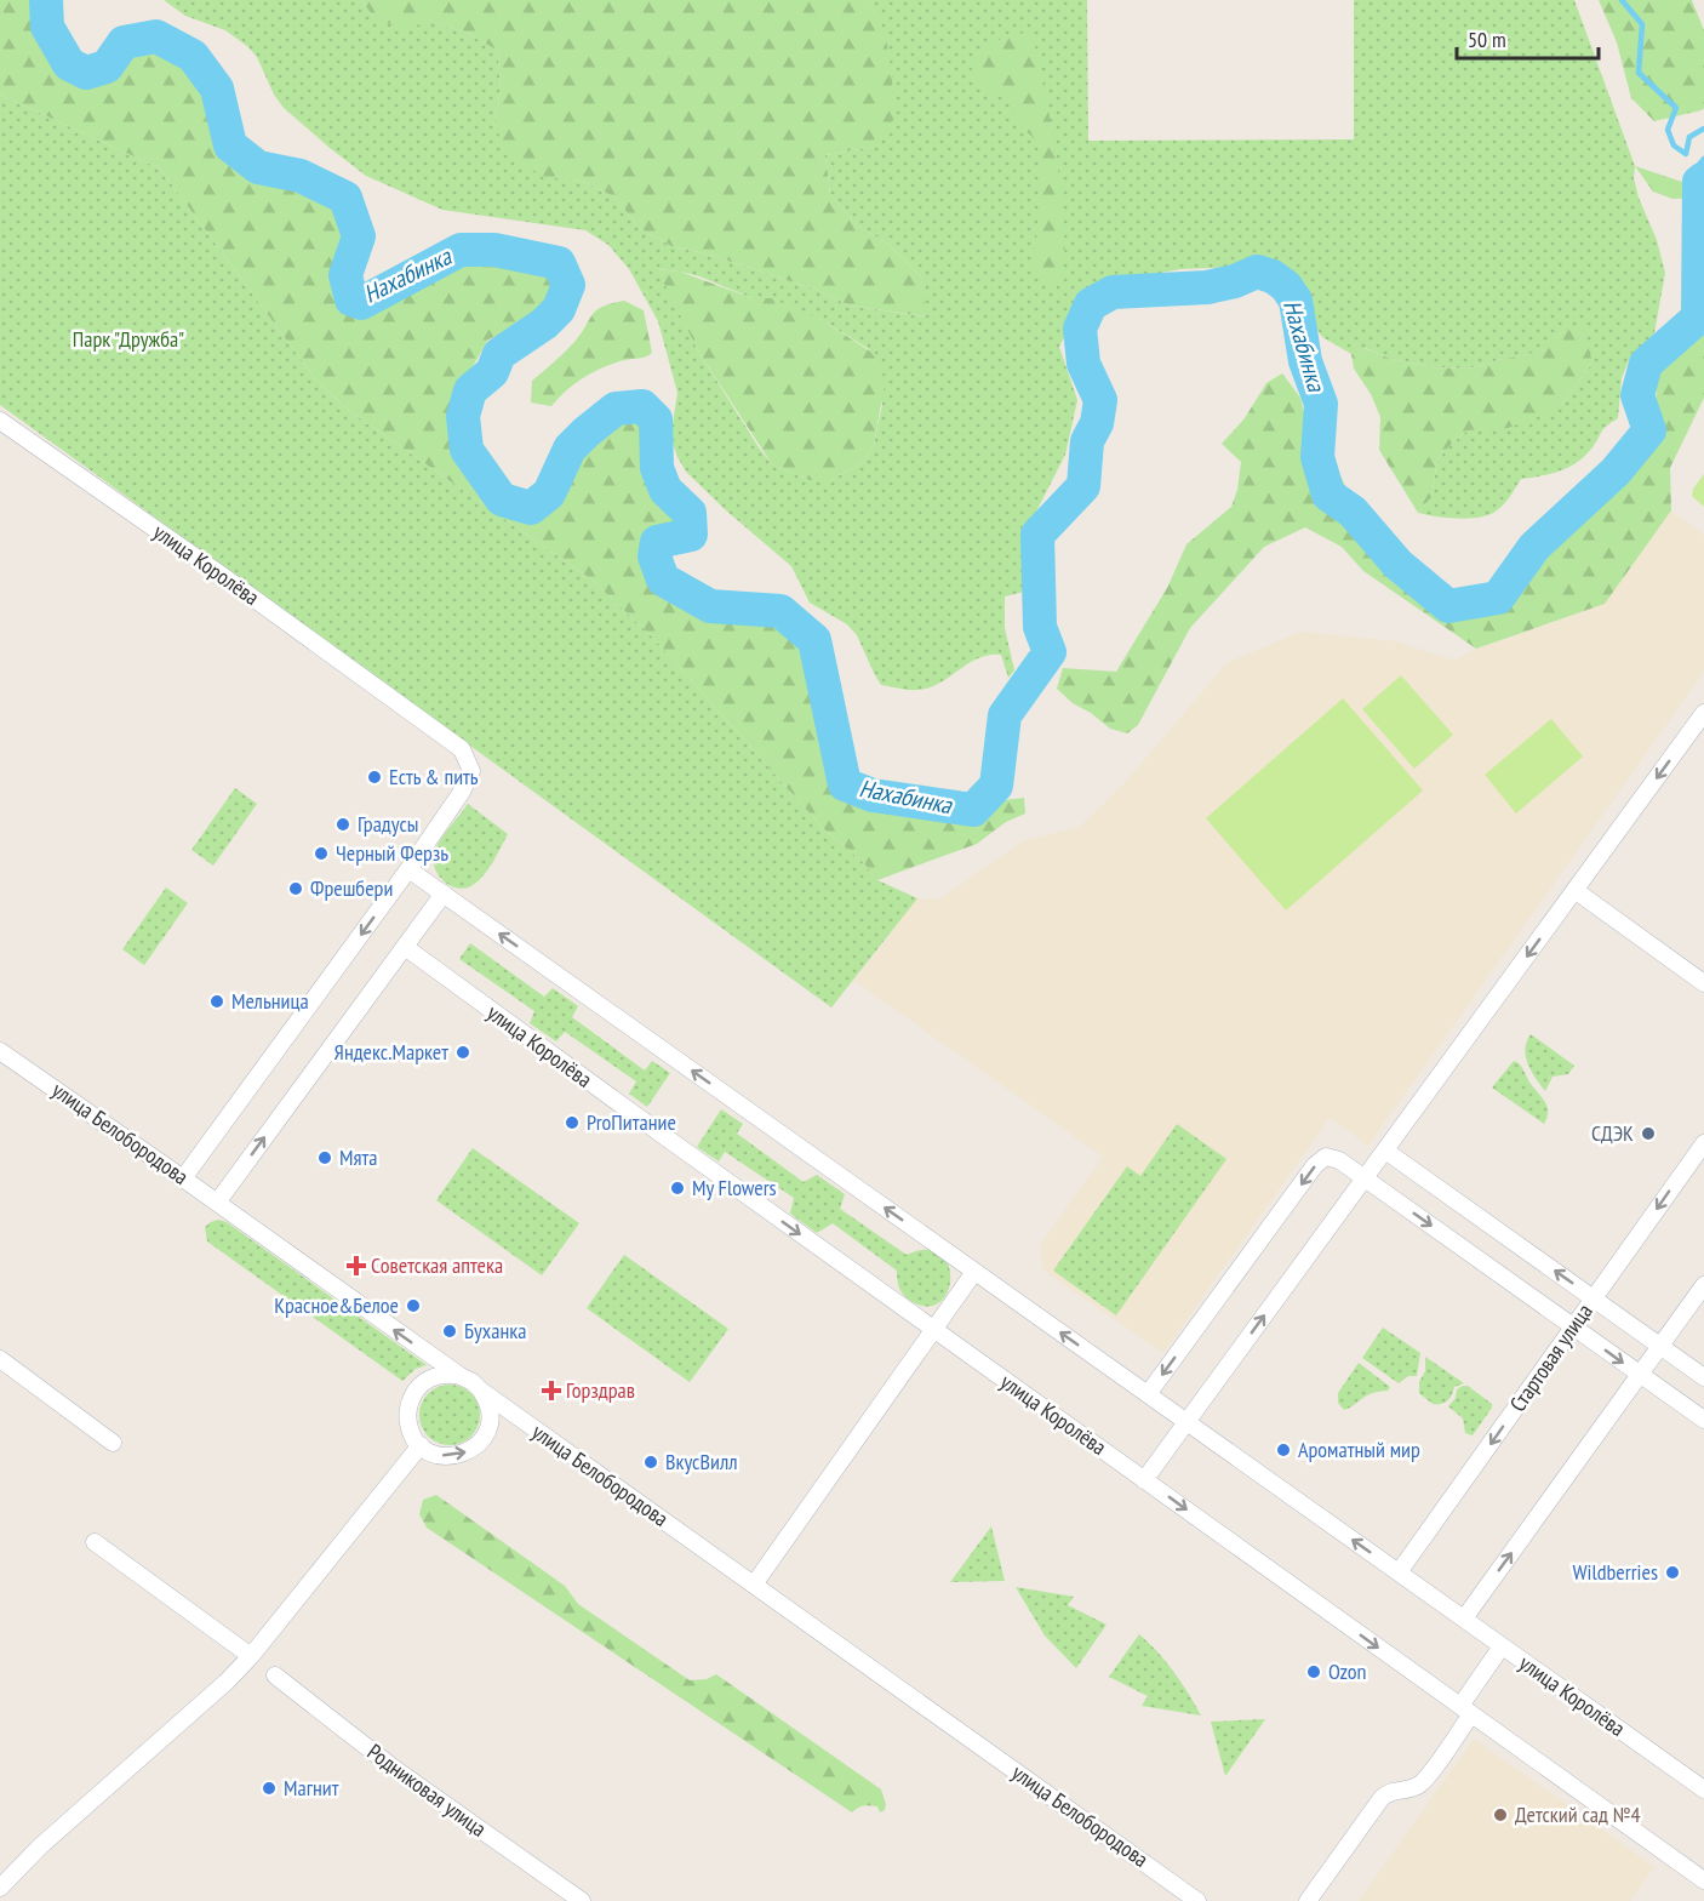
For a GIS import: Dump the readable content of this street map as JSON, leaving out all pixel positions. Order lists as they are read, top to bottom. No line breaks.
{"streets":{"street":["улица Королёва","улица Белобородова","Стартовая улица","Родниковая улица"]},"crossings":[["улица Королёва","Стартовая улица"]],"water":["Нахабинка"],"parks":["Парк \"Дружба\""],"places":{"other":["Есть & пить","Градусы","Черный Ферзь","Фрешбери","Мельница","Яндекс.Маркет","ProПитание","СДЭК","Мята","My Flowers","Красное&Белое","Буханка","Ароматный мир","ВкусВилл","Wildberries","Ozon","Магнит","Детский сад №4"],"health":["Советская аптека","Горздрав"]},"scale_bar":"50 m"}
